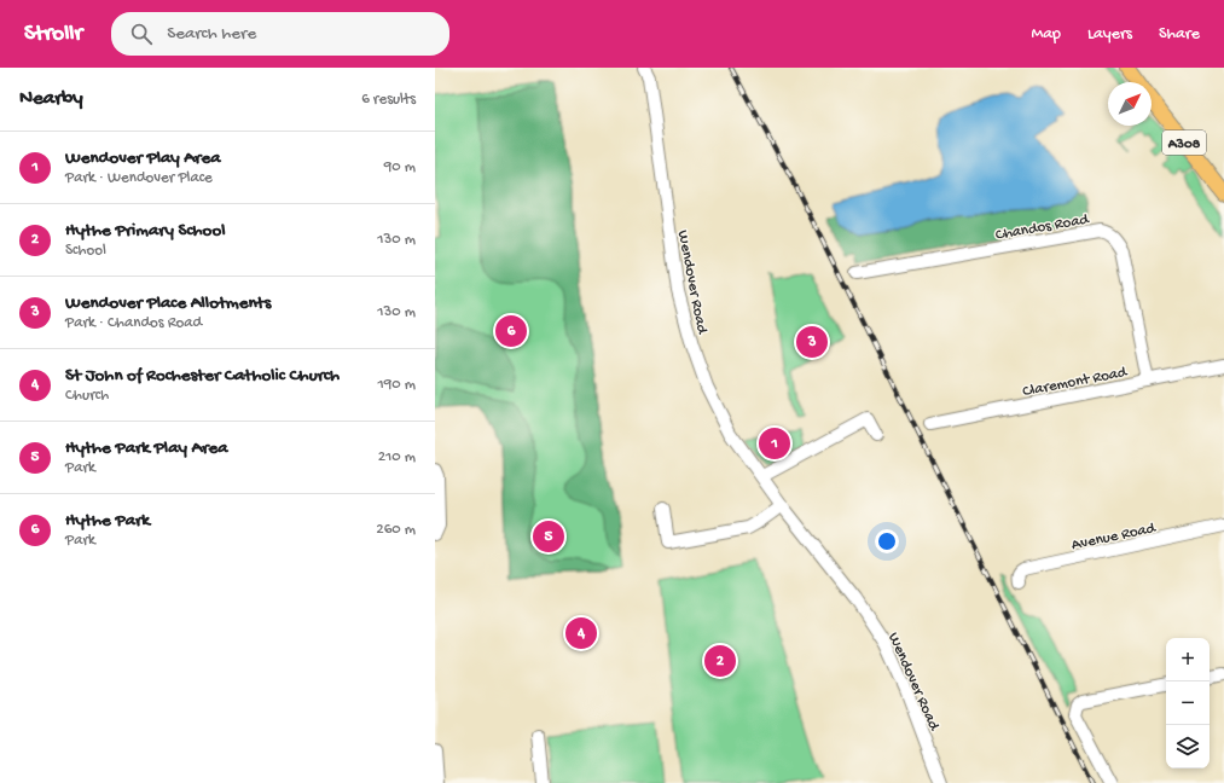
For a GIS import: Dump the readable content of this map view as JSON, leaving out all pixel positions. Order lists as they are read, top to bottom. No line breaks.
{"streets":{"main road":["A308"],"street":["Chandos Road","Wendover Road","Claremont Road","Avenue Road"]},"crossings":[["Chandos Road","Claremont Road"]],"north":"top right","page":{"header":"Strollr","search":"Search here","nav":["Map","Layers","Share"],"heading":["Nearby","6 results"],"list":[{"mark":"1","name":"Wendover Play Area","note":"Park · Wendover Place","value":"90 m"},{"mark":"2","name":"Hythe Primary School","note":"School","value":"130 m"},{"mark":"3","name":"Wendover Place Allotments","note":"Park · Chandos Road","value":"130 m"},{"mark":"4","name":"St John of Rochester Catholic Church","note":"Church","value":"190 m"},{"mark":"5","name":"Hythe Park Play Area","note":"Park","value":"210 m"},{"mark":"6","name":"Hythe Park","note":"Park","value":"260 m"}],"pins":["6","3","1","5","4","2"],"map_buttons":["+","−"]}}
